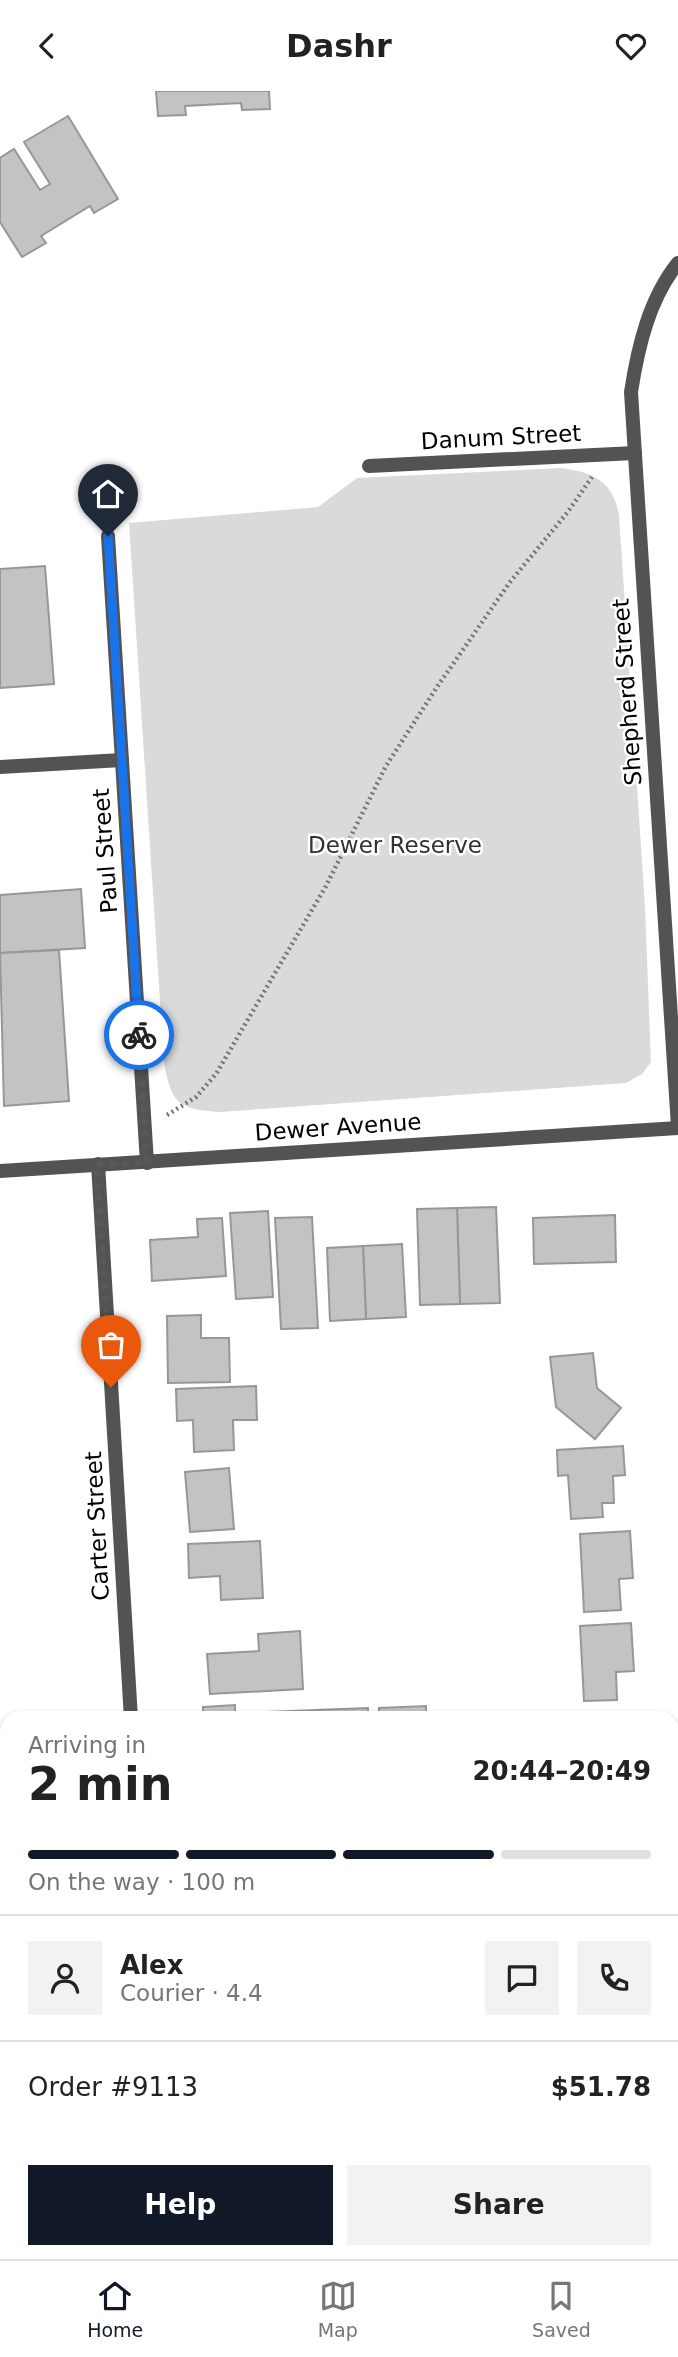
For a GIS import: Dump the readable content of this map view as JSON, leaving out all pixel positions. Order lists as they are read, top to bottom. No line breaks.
{"streets":{"street":["Danum Street","Shepherd Street","Paul Street","Dewer Avenue","Carter Street"]},"crossings":[["Danum Street","Shepherd Street"],["Shepherd Street","Dewer Avenue"],["Paul Street","Dewer Avenue"],["Dewer Avenue","Carter Street"]],"parks":["Dewer Reserve"],"page":{"header":"Dashr","heading":["2 min","Arriving in","20:44–20:49"],"panel":["Alex","Courier · 4.4","Order #9113","$51.78"],"bar":"On the way · 100 m","buttons":["Help","Share"],"tabs":["Home","Map","Saved"]}}
